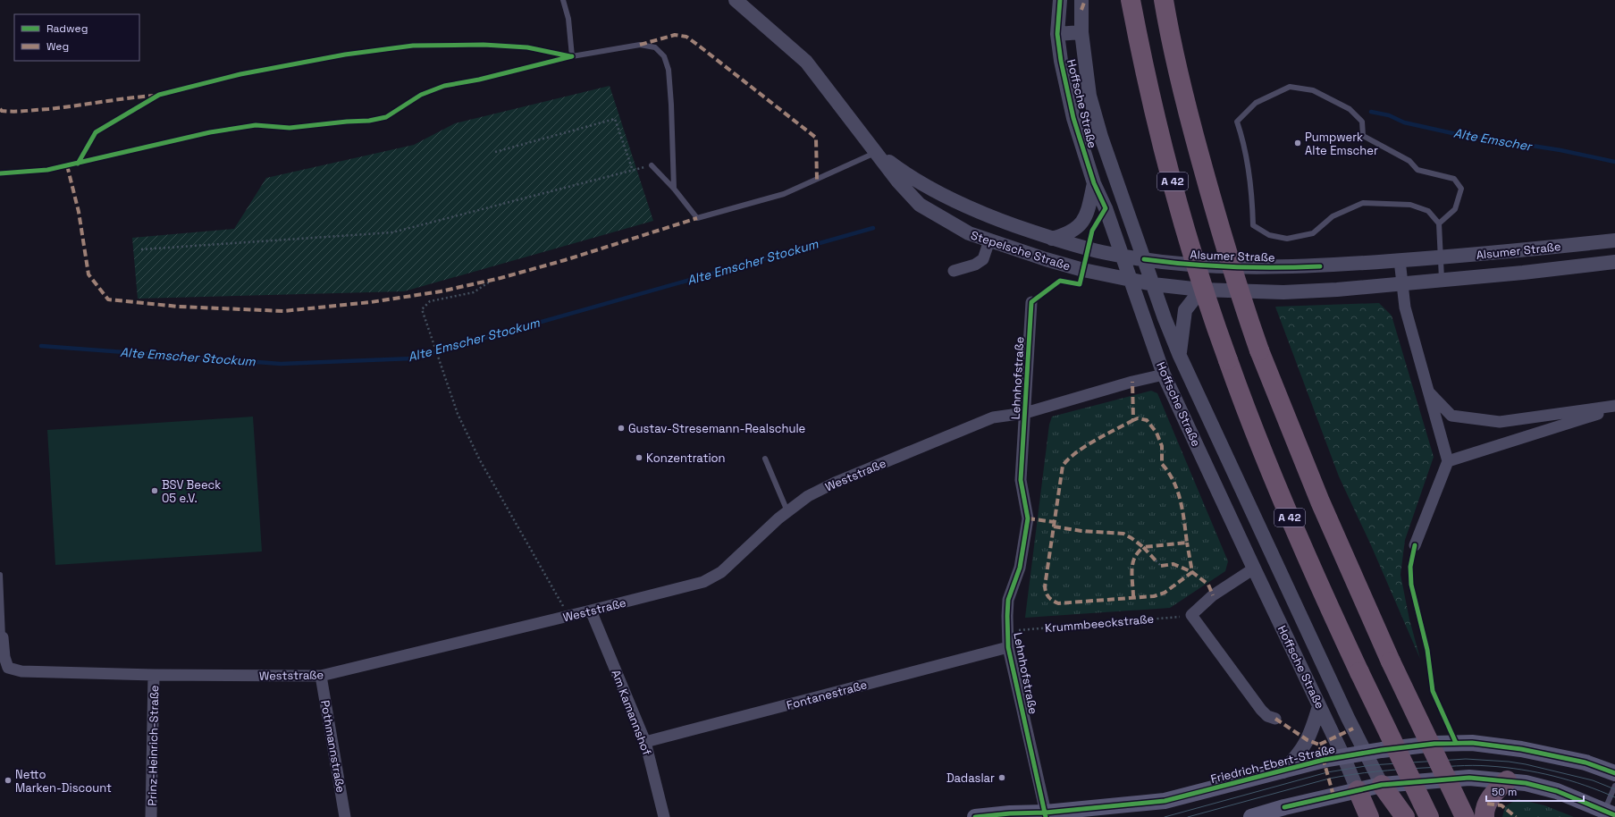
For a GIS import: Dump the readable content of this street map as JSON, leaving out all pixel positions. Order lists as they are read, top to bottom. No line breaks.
{"streets":{"highway":["A 42"],"main road":["Friedrich-Ebert-Straße"],"street":["Hoffsche Straße","Stepelsche Straße","Alsumer Straße","Lehnhofstraße","Weststraße","Fontanestraße","Am Kamannshof","Prinz-Heinrich-Straße","Pothmannstraße"],"path":["Krummbeeckstraße"]},"crossings":[["Hoffsche Straße","Stepelsche Straße"],["Hoffsche Straße","Alsumer Straße"],["Hoffsche Straße","Weststraße"],["Hoffsche Straße","Friedrich-Ebert-Straße"],["Stepelsche Straße","Alsumer Straße"],["Lehnhofstraße","Weststraße"],["Lehnhofstraße","Krummbeeckstraße"],["Lehnhofstraße","Fontanestraße"],["Lehnhofstraße","Friedrich-Ebert-Straße"],["Weststraße","Am Kamannshof"],["Weststraße","Prinz-Heinrich-Straße"],["Weststraße","Pothmannstraße"],["Fontanestraße","Am Kamannshof"]],"water":["Alte Emscher","Alte Emscher Stockum"],"places":["Pumpwerk Alte Emscher","Gustav-Stresemann-Realschule","Konzentration","BSV Beeck 05 e.V.","Dadaslar","Netto Marken-Discount"],"legend":["Radweg","Weg"],"scale_bar":"50 m"}
